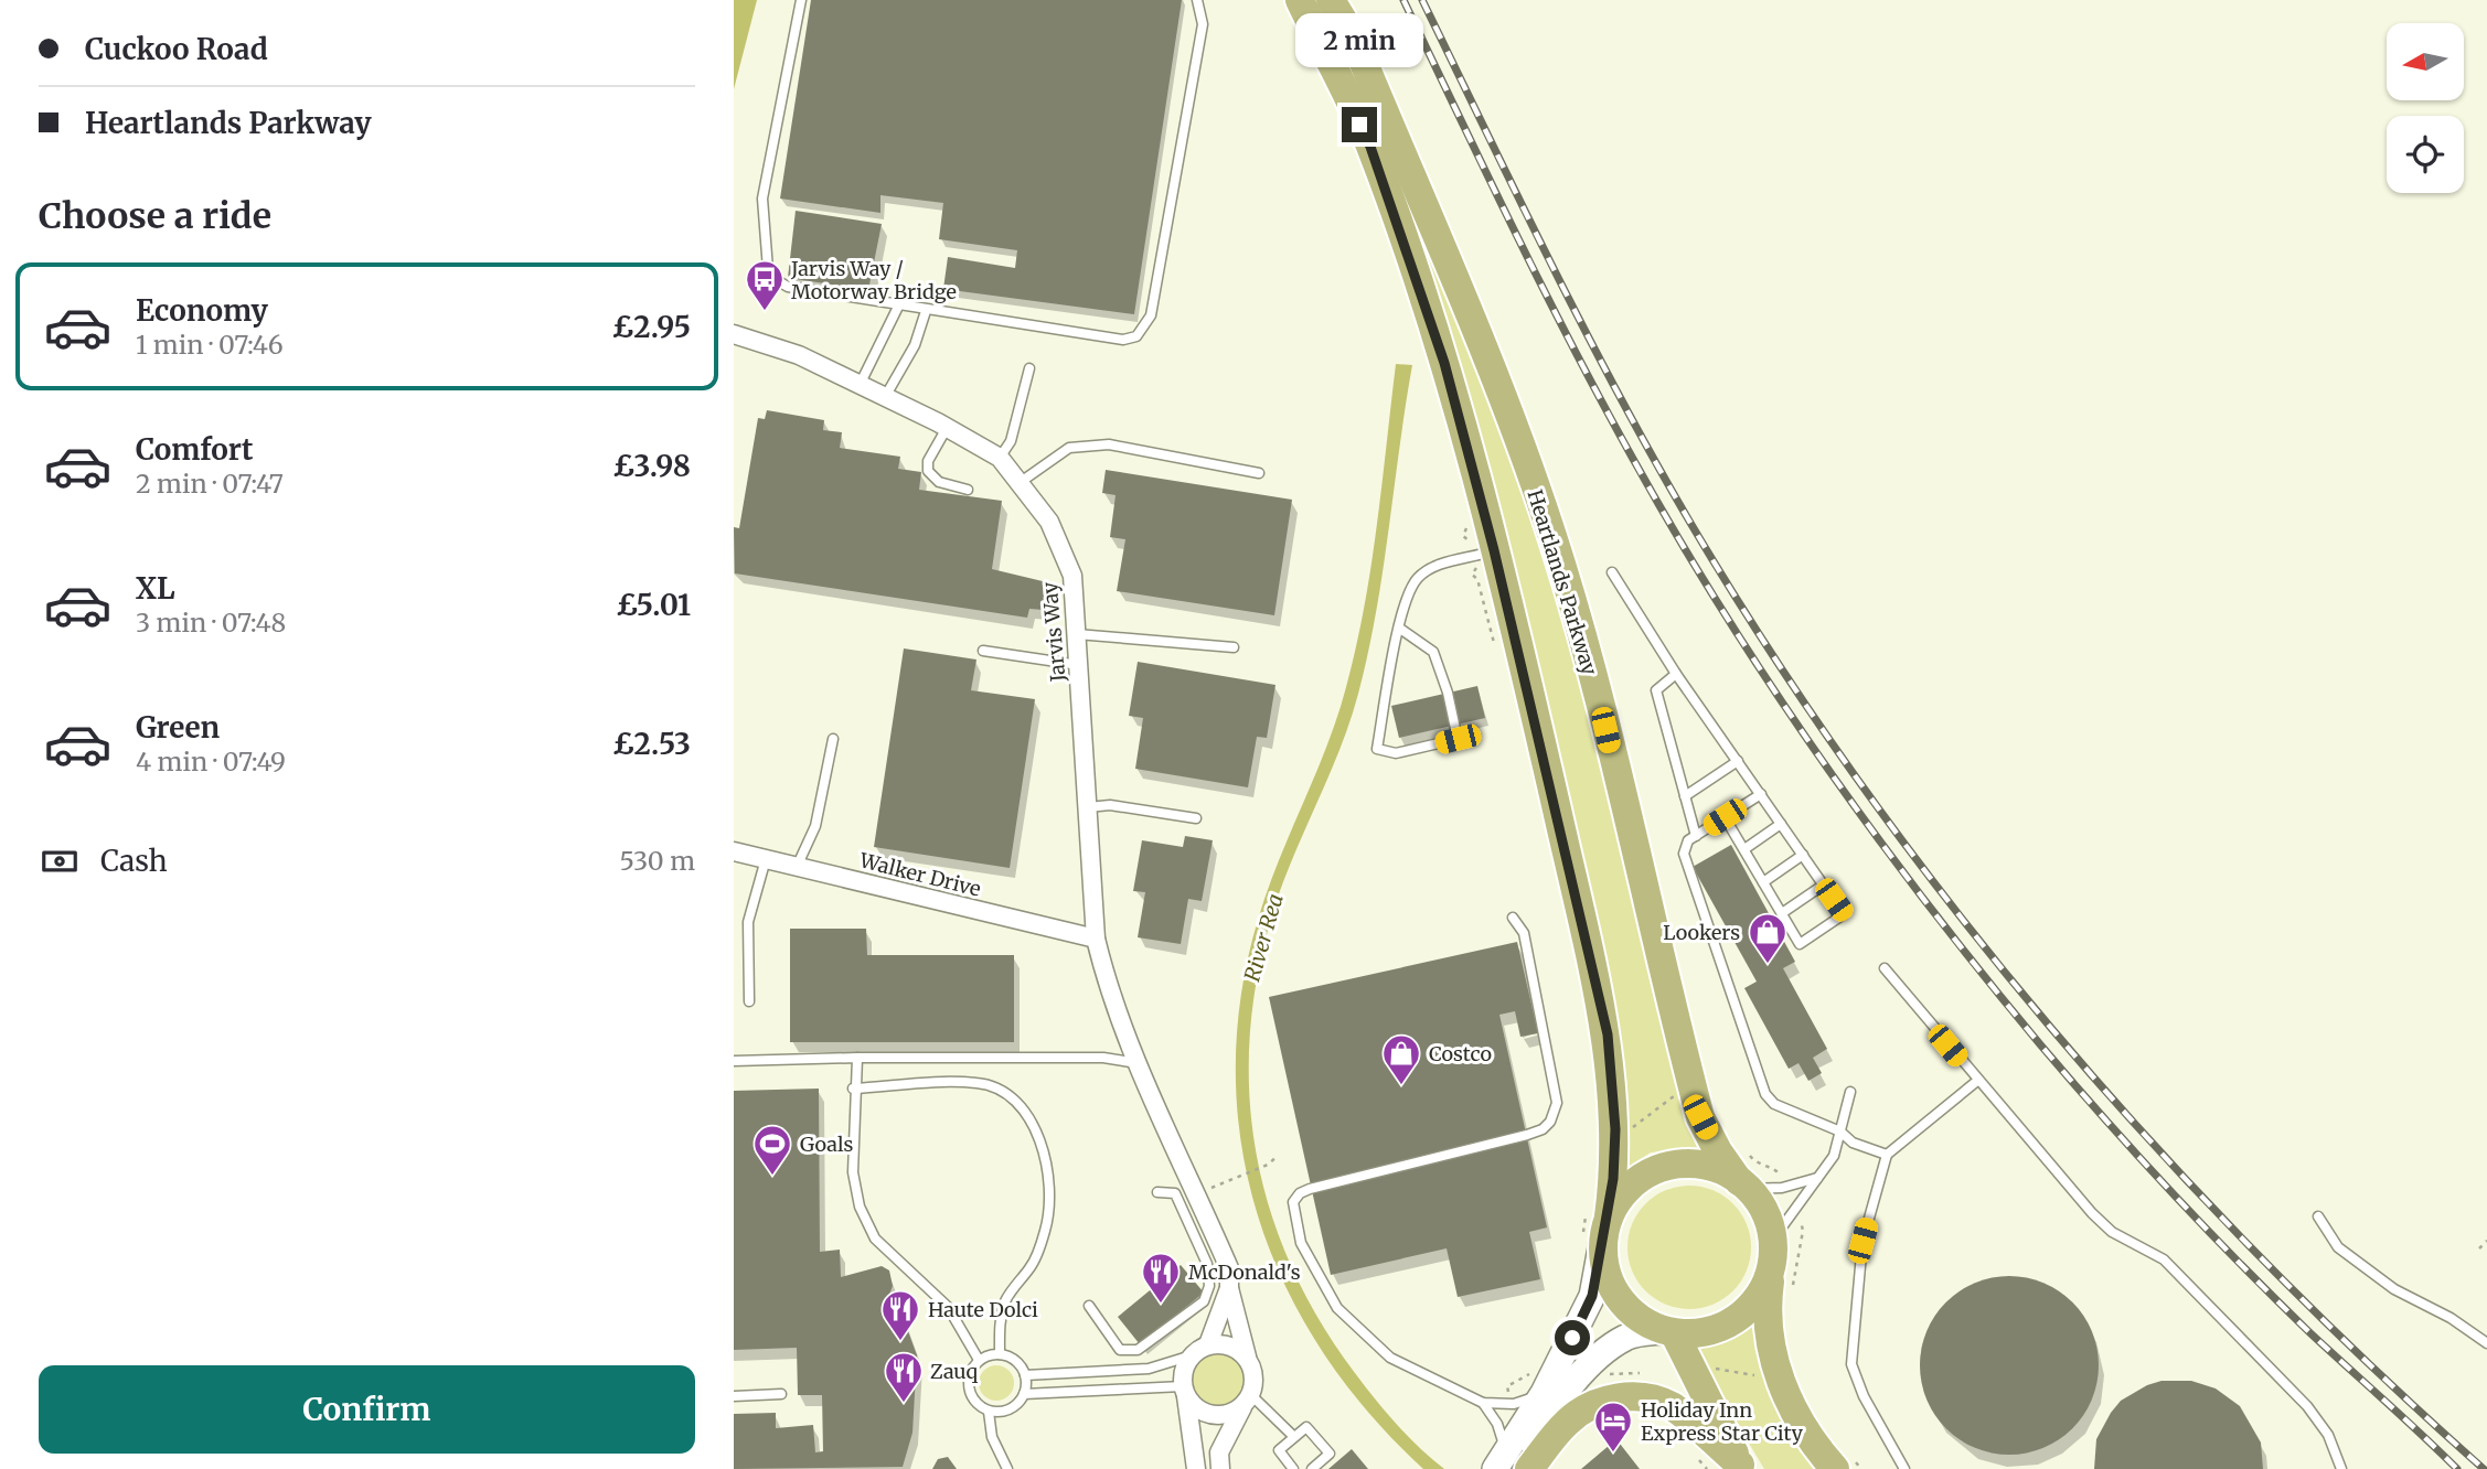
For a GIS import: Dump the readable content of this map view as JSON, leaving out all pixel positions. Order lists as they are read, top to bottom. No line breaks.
{"streets":{"main road":["Heartlands Parkway"],"street":["Jarvis Way","Walker Drive"]},"crossings":[["Jarvis Way","Walker Drive"]],"water":["River Rea"],"places":{"bus stop":["Jarvis Way / Motorway Bridge"],"shop":["Lookers","Costco"],"sports":["Goals"],"restaurant":["McDonald's","Haute Dolci","Zauq"],"hotel":["Holiday Inn Express Star City"]},"north":"left","page":{"banner":["Cuckoo Road","Heartlands Parkway"],"bubble":"2 min","heading":"Choose a ride","list":[{"name":"Economy","note":"1 min · 07:46","value":"£2.95"},{"name":"Comfort","note":"2 min · 07:47","value":"£3.98"},{"name":"XL","note":"3 min · 07:48","value":"£5.01"},{"name":"Green","note":"4 min · 07:49","value":"£2.53"}],"pay":["Cash","530 m"],"buttons":"Confirm"}}
